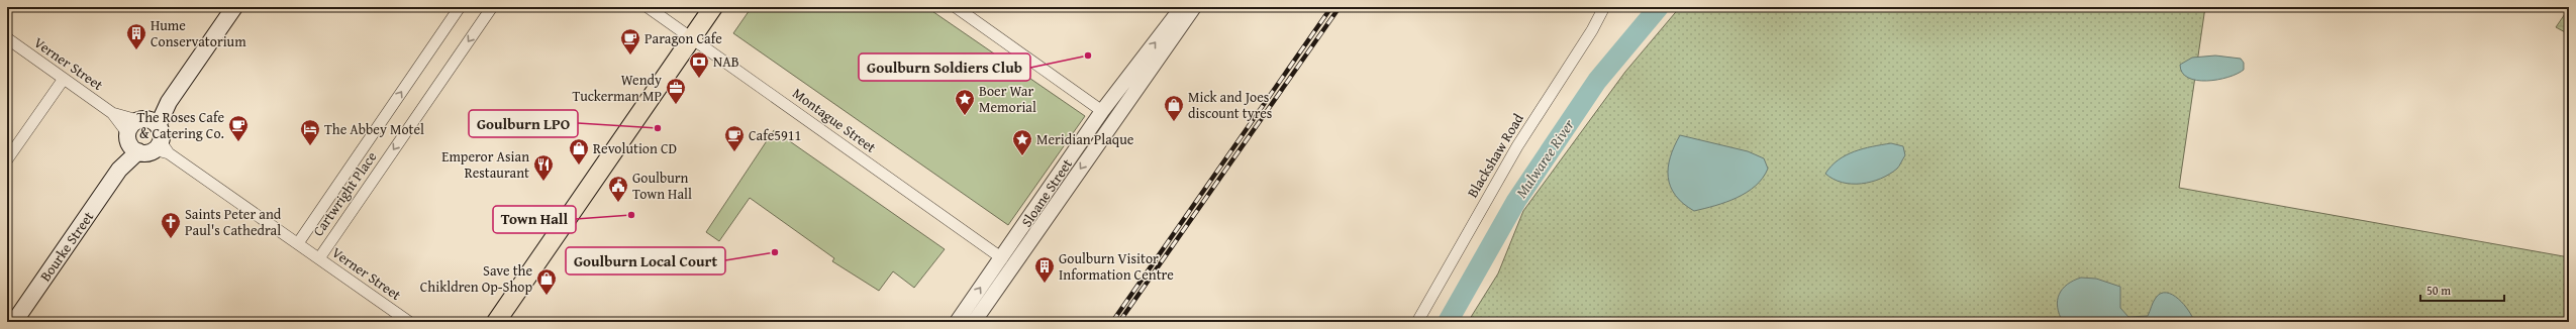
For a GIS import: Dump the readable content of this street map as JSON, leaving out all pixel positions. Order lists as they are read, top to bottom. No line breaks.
{"streets":{"main road":["Bourke Street"],"street":["Verner Street","Montague Street","Blackshaw Road","Sloane Street","Cartwright Place"]},"crossings":[["Verner Street","Cartwright Place"],["Verner Street","Bourke Street"],["Montague Street","Sloane Street"]],"water":["Mulwaree River"],"places":{"building":["Hume Conservatorium","Goulburn Visitor Information Centre"],"cafe":["Paragon Cafe","The Roses Cafe & Catering Co.","Cafe5911"],"other":["Goulburn Soldiers Club","Goulburn LPO","Town Hall","Goulburn Local Court"],"bank":["NAB"],"office":["Wendy Tuckerman MP"],"place":["Boer War Memorial","Meridian Plaque"],"shop":["Mick and Joes discount tyres","Revolution CD","Save the Chikldren Op-Shop"],"hotel":["The Abbey Motel"],"restaurant":["Emperor Asian Restaurant"],"public building":["Goulburn Town Hall"],"church":["Saints Peter and Paul's Cathedral"]},"scale_bar":"50 m"}
